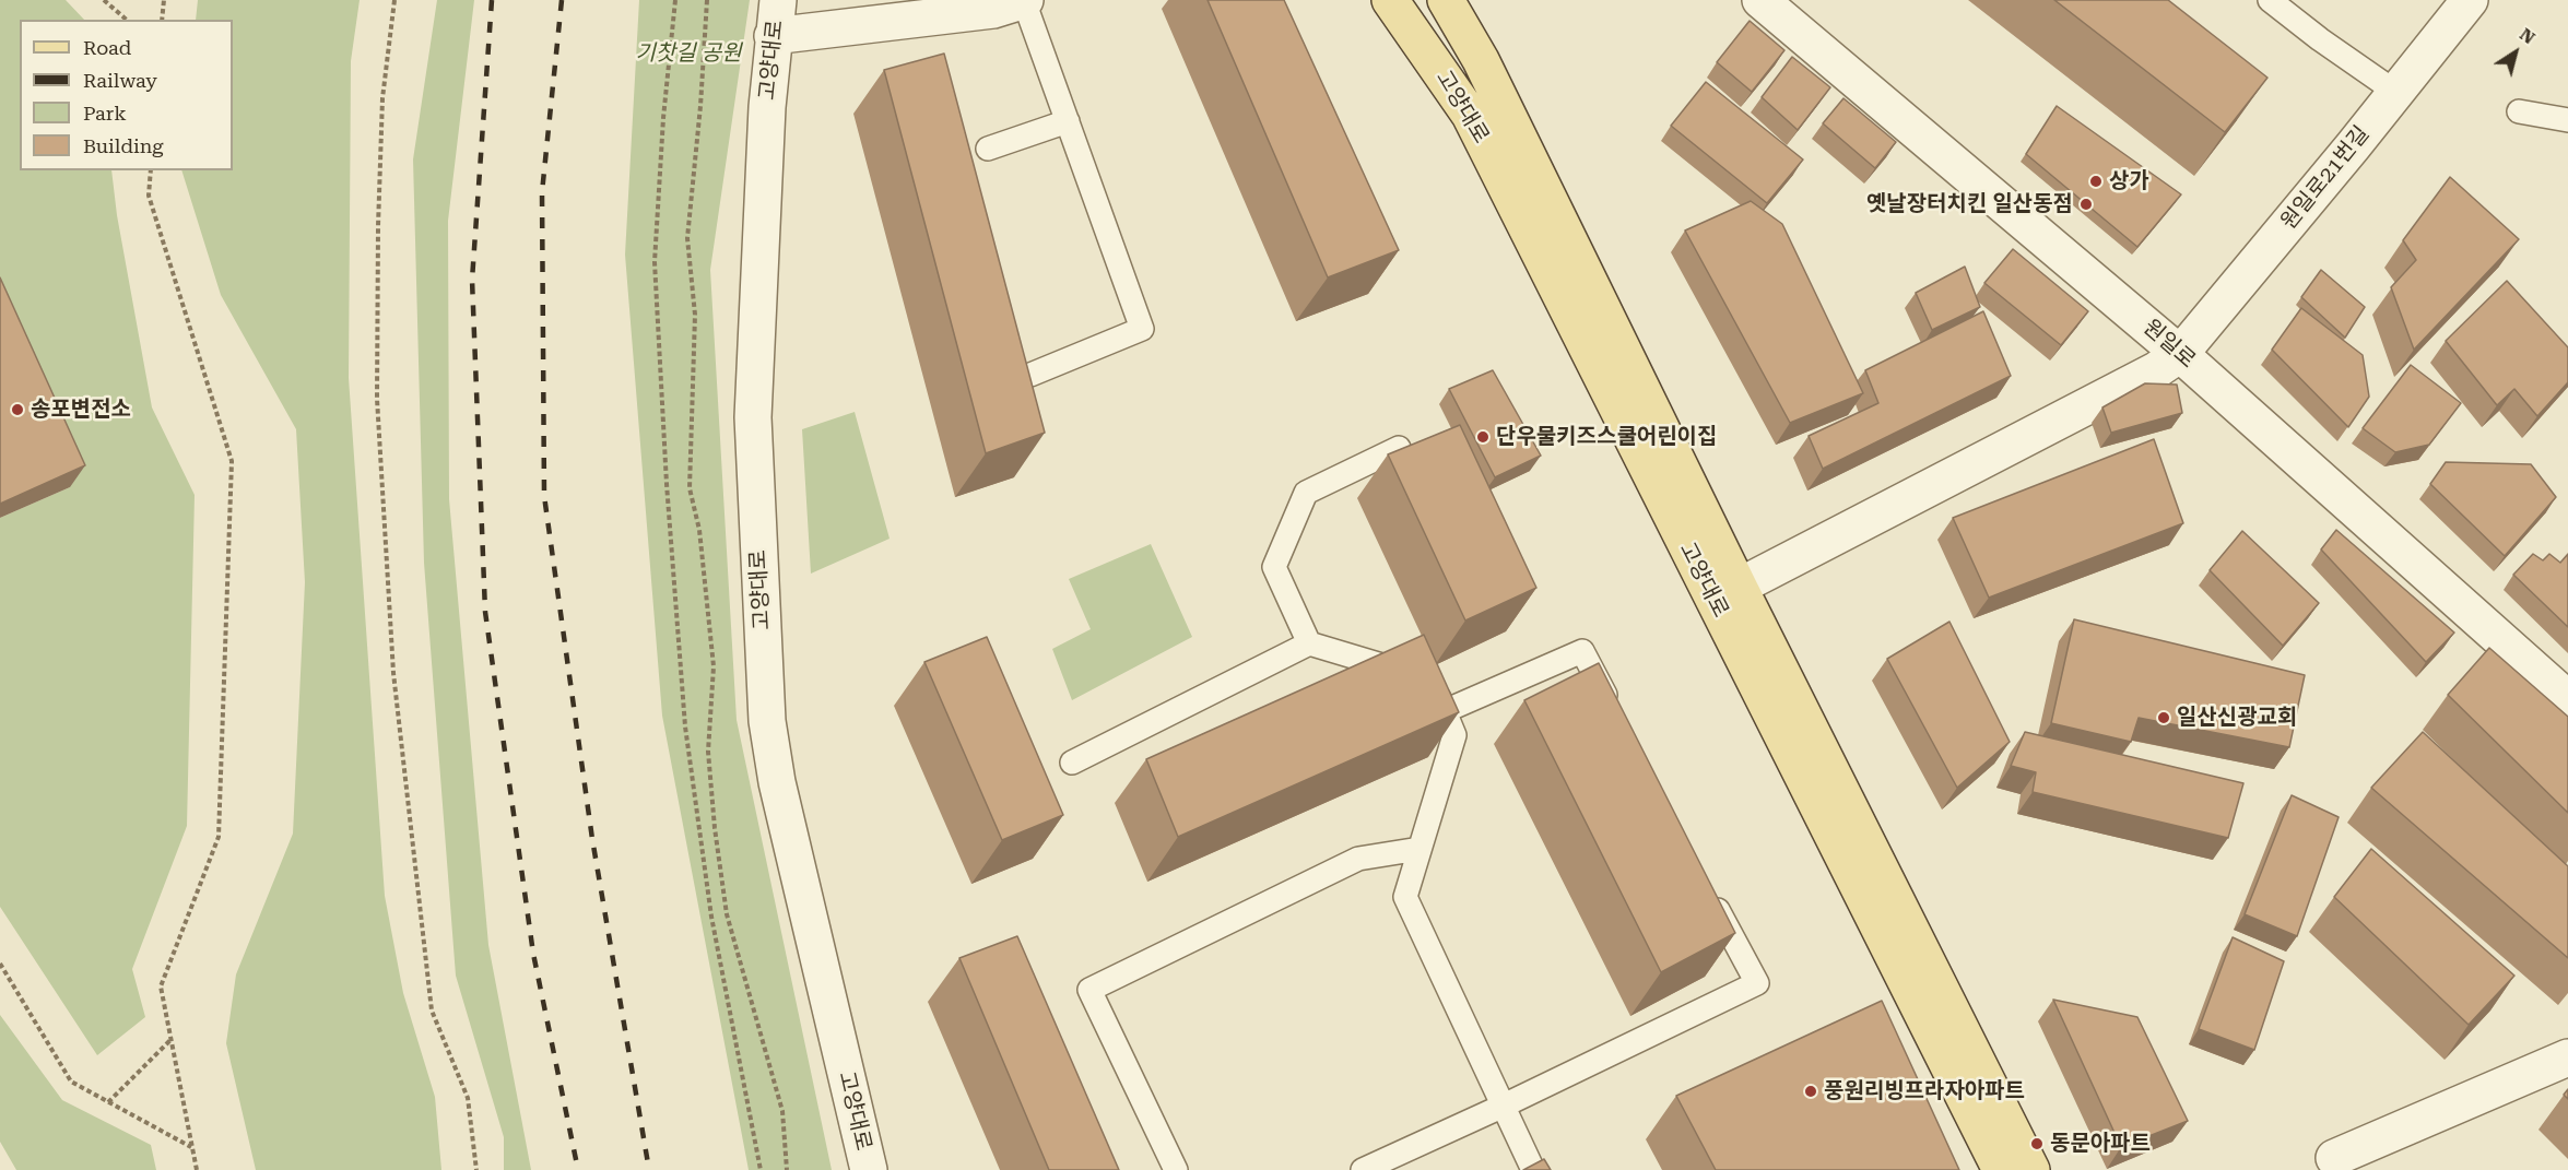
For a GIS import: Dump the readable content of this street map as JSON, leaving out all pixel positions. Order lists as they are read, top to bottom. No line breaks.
{"streets":{"main road":["고양대로"],"street":["원일로21번길","원일로"]},"crossings":[["고양대로","원일로21번길"],["원일로21번길","원일로"]],"parks":["기찻길 공원"],"places":["상가","옛날장터치킨 일산동점","송포변전소","단우물키즈스쿨어린이집","일산신광교회","풍원리빙프라자아파트","동문아파트"],"legend":["Road","Railway","Park","Building"],"north":"top right"}
